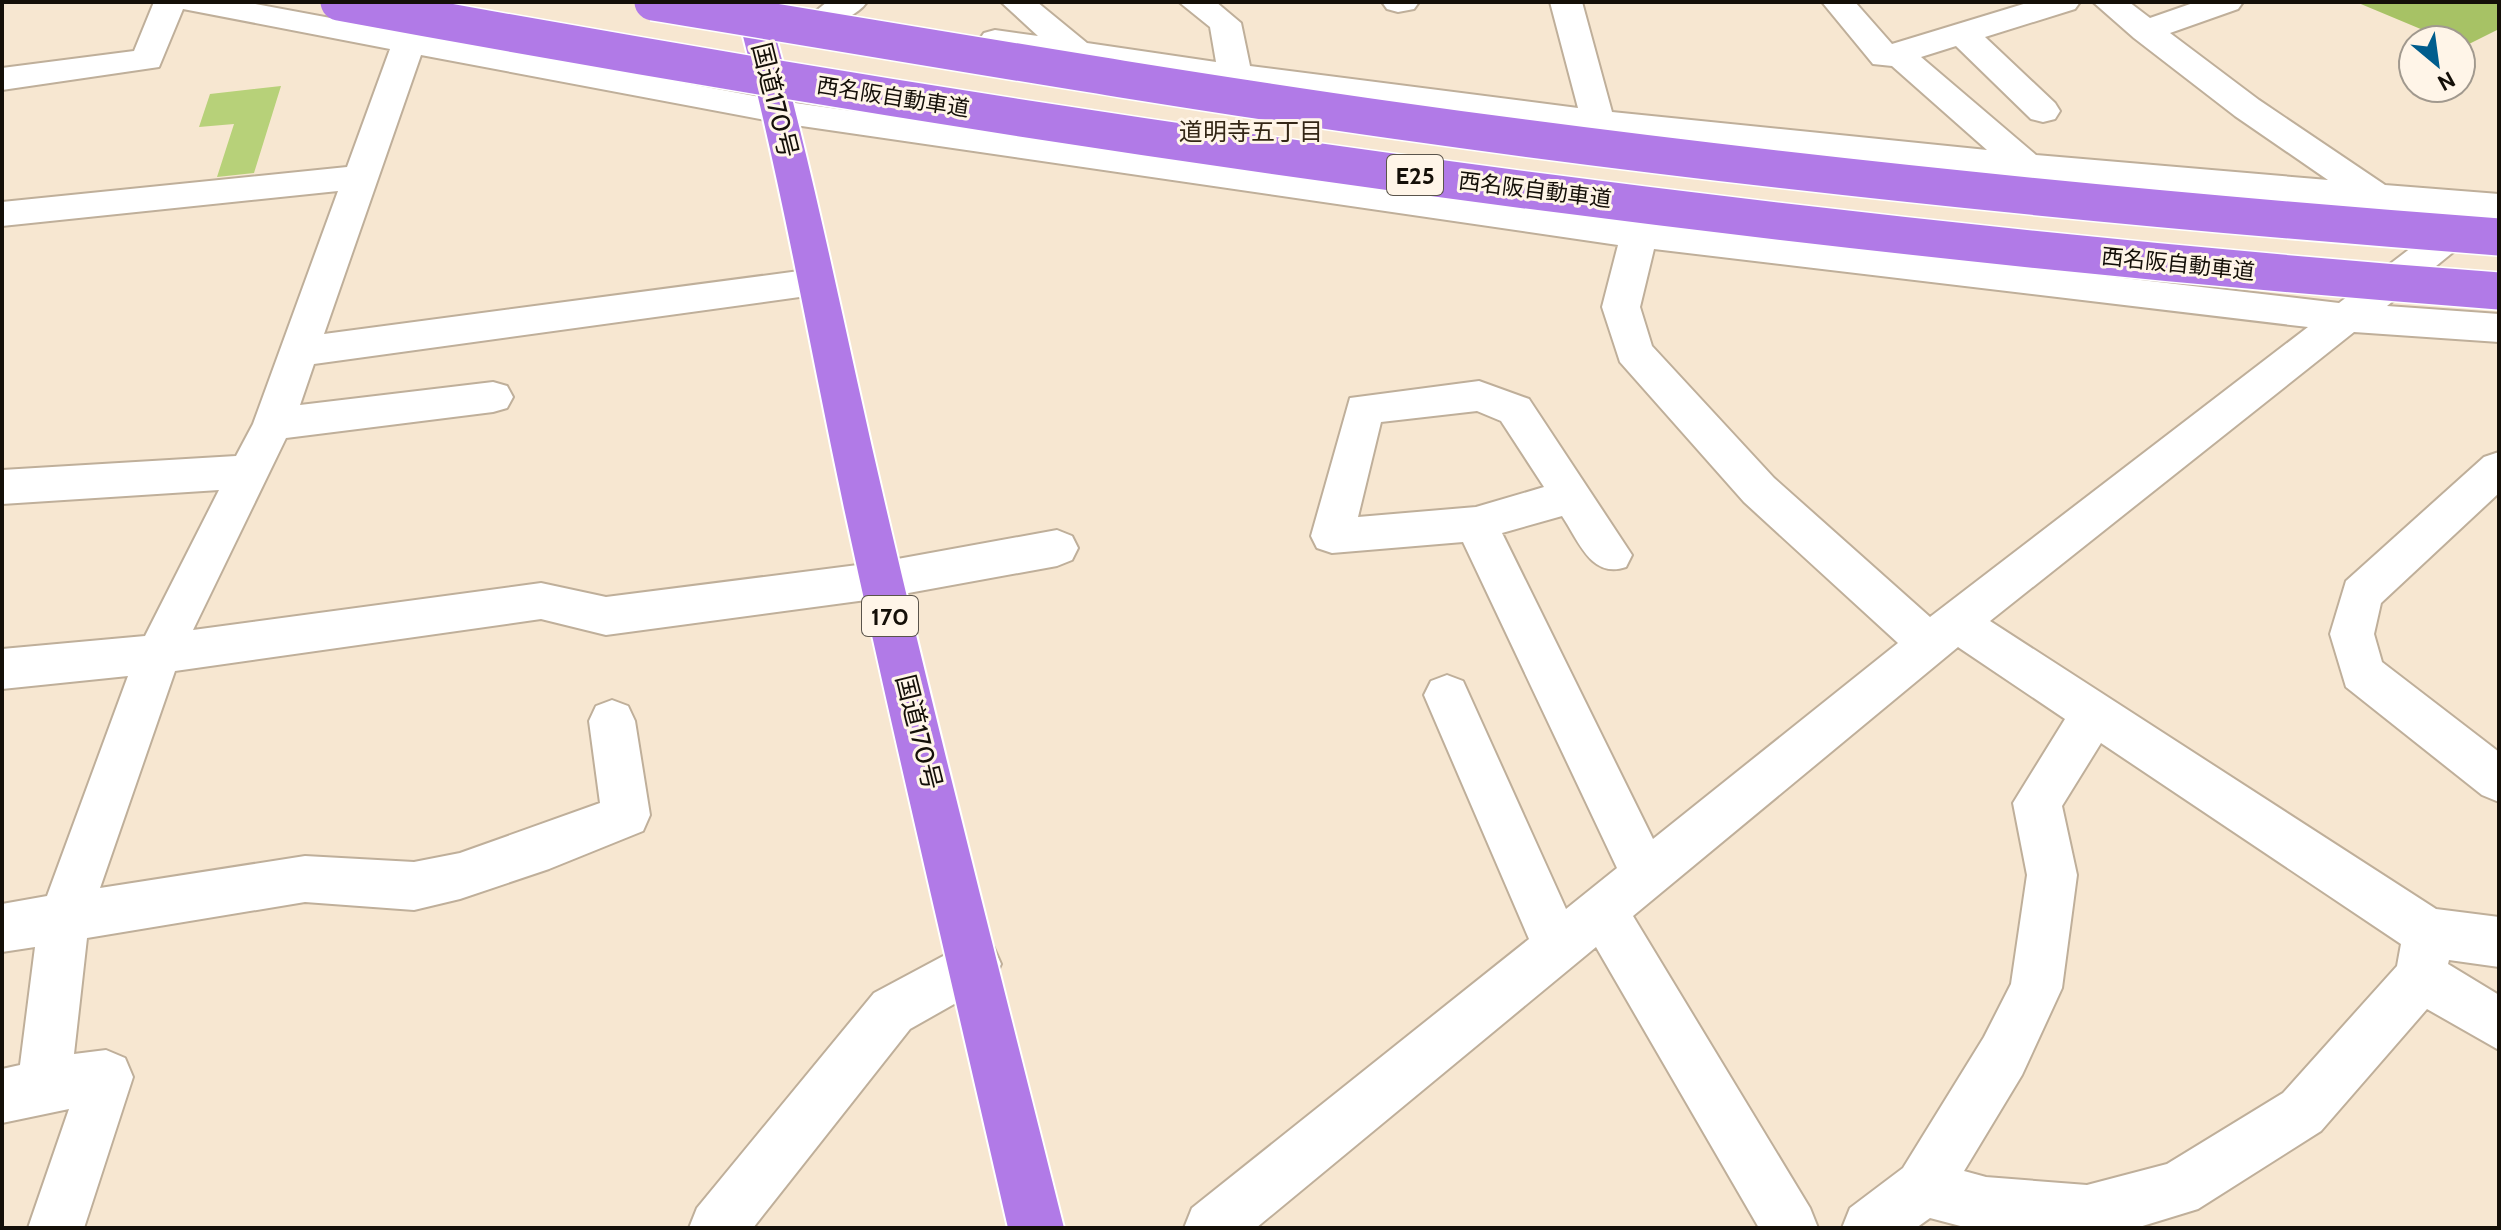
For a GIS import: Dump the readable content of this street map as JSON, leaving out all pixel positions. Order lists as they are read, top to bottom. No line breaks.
{"streets":{"highway":["西名阪自動車道","国道170号","E25","170"]},"districts":["道明寺五丁目"],"north":"bottom right"}
